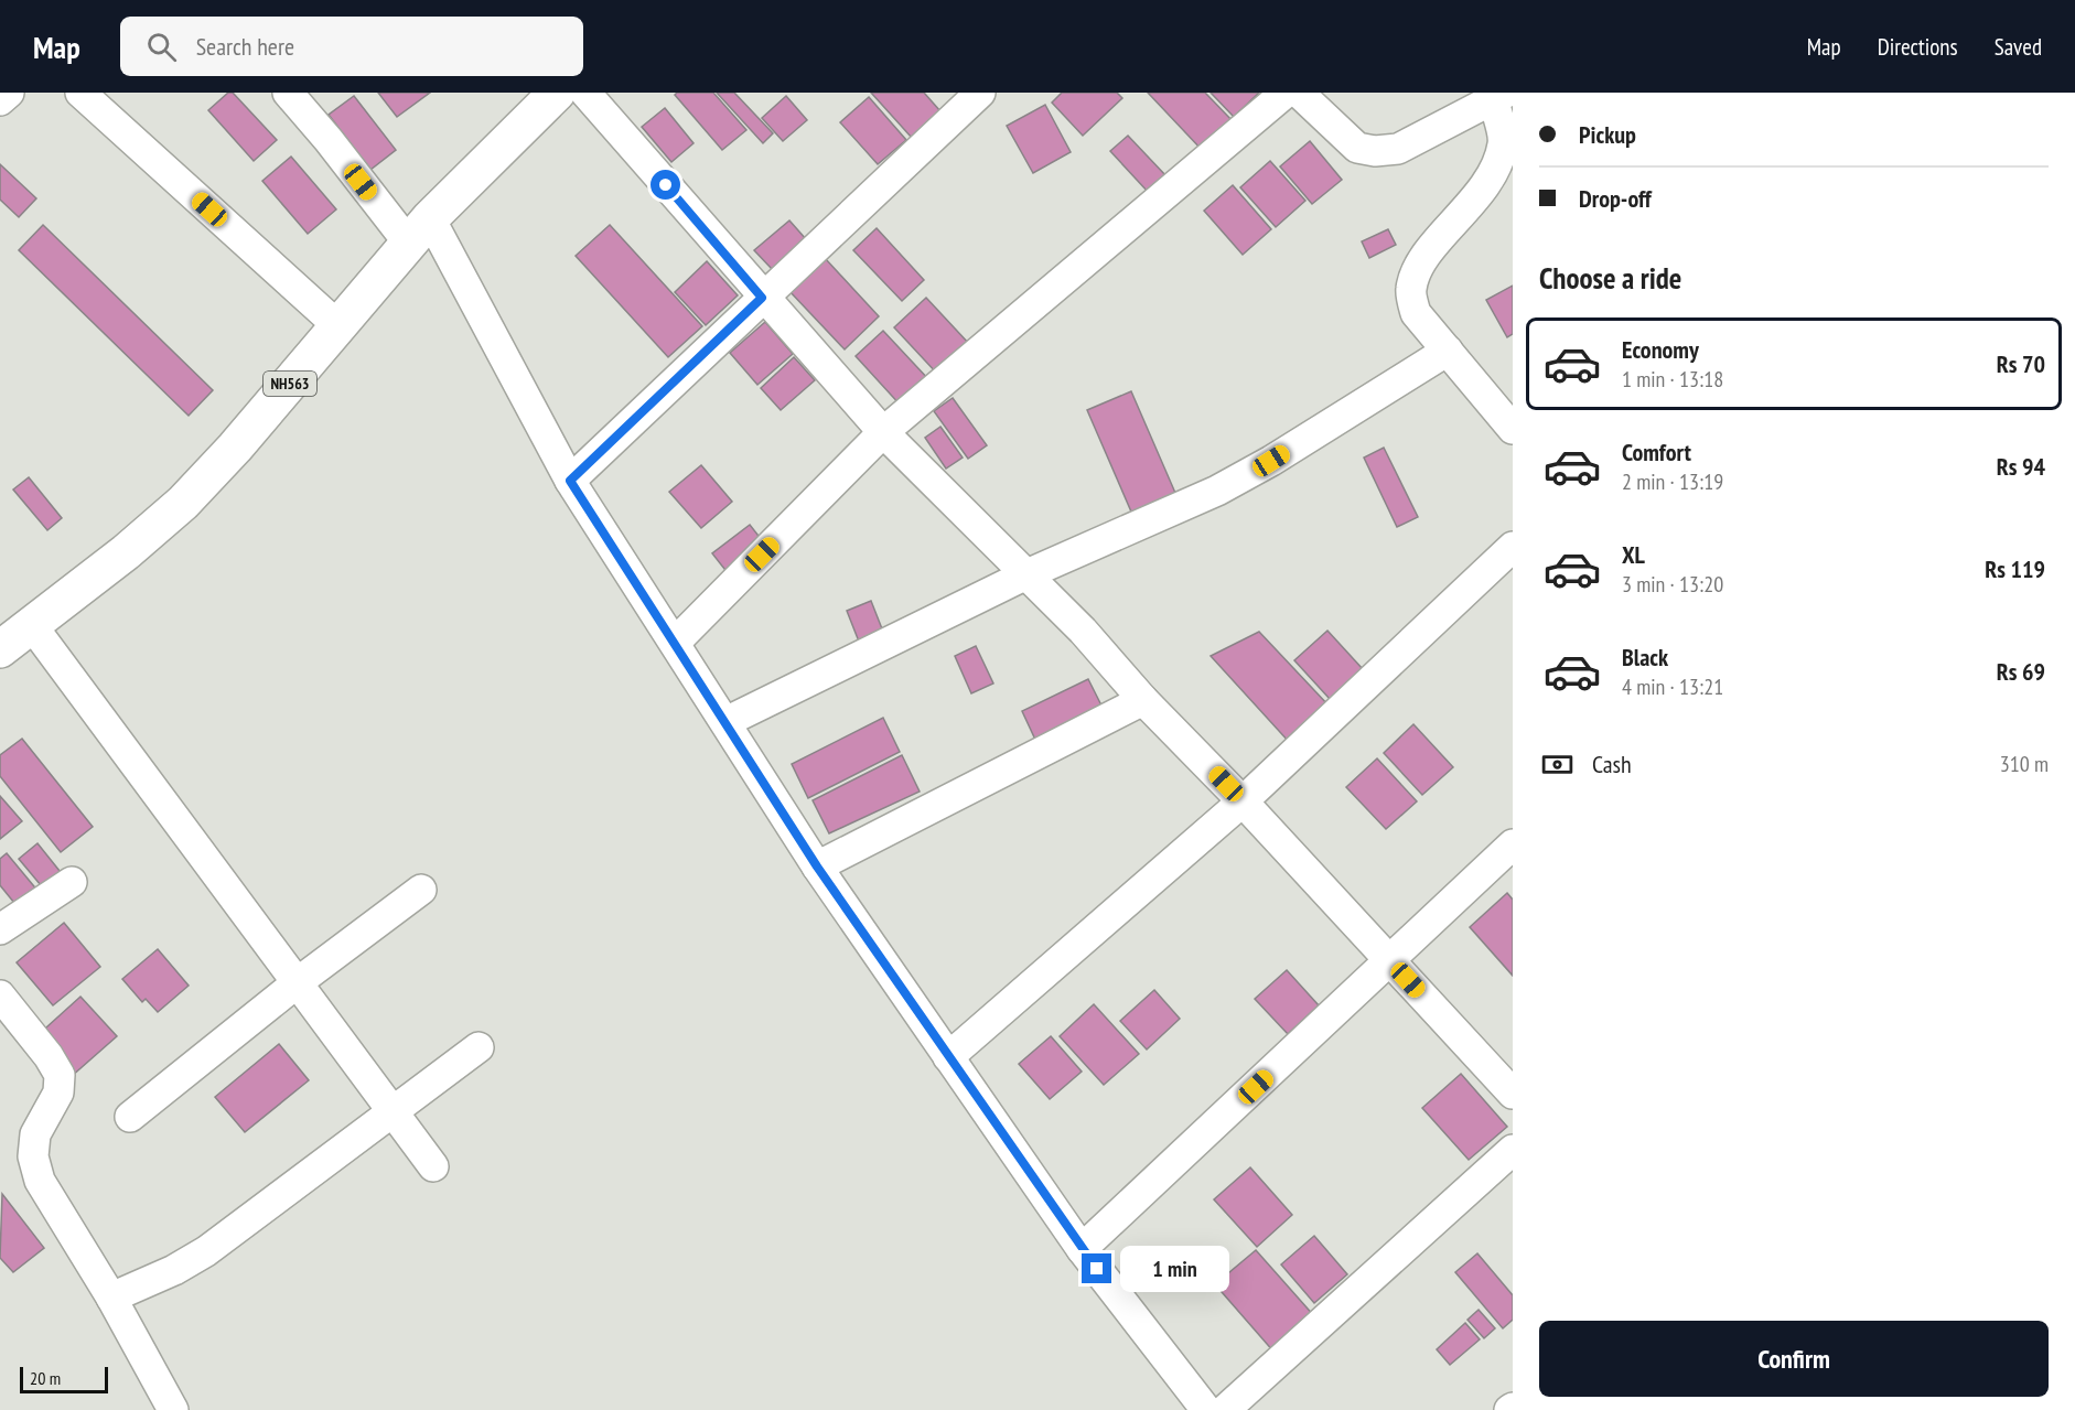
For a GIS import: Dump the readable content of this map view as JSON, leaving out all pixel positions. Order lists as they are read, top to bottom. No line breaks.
{"streets":{"highway":["NH563"]},"scale_bar":"20 m","page":{"header":"Map","search":"Search here","nav":["Map","Directions","Saved"],"banner":["Pickup","Drop-off"],"heading":"Choose a ride","list":[{"name":"Economy","note":"1 min · 13:18","value":"Rs 70"},{"name":"Comfort","note":"2 min · 13:19","value":"Rs 94"},{"name":"XL","note":"3 min · 13:20","value":"Rs 119"},{"name":"Black","note":"4 min · 13:21","value":"Rs 69"}],"pay":["Cash","310 m"],"bubble":"1 min","buttons":"Confirm","scale":"20 m"}}
